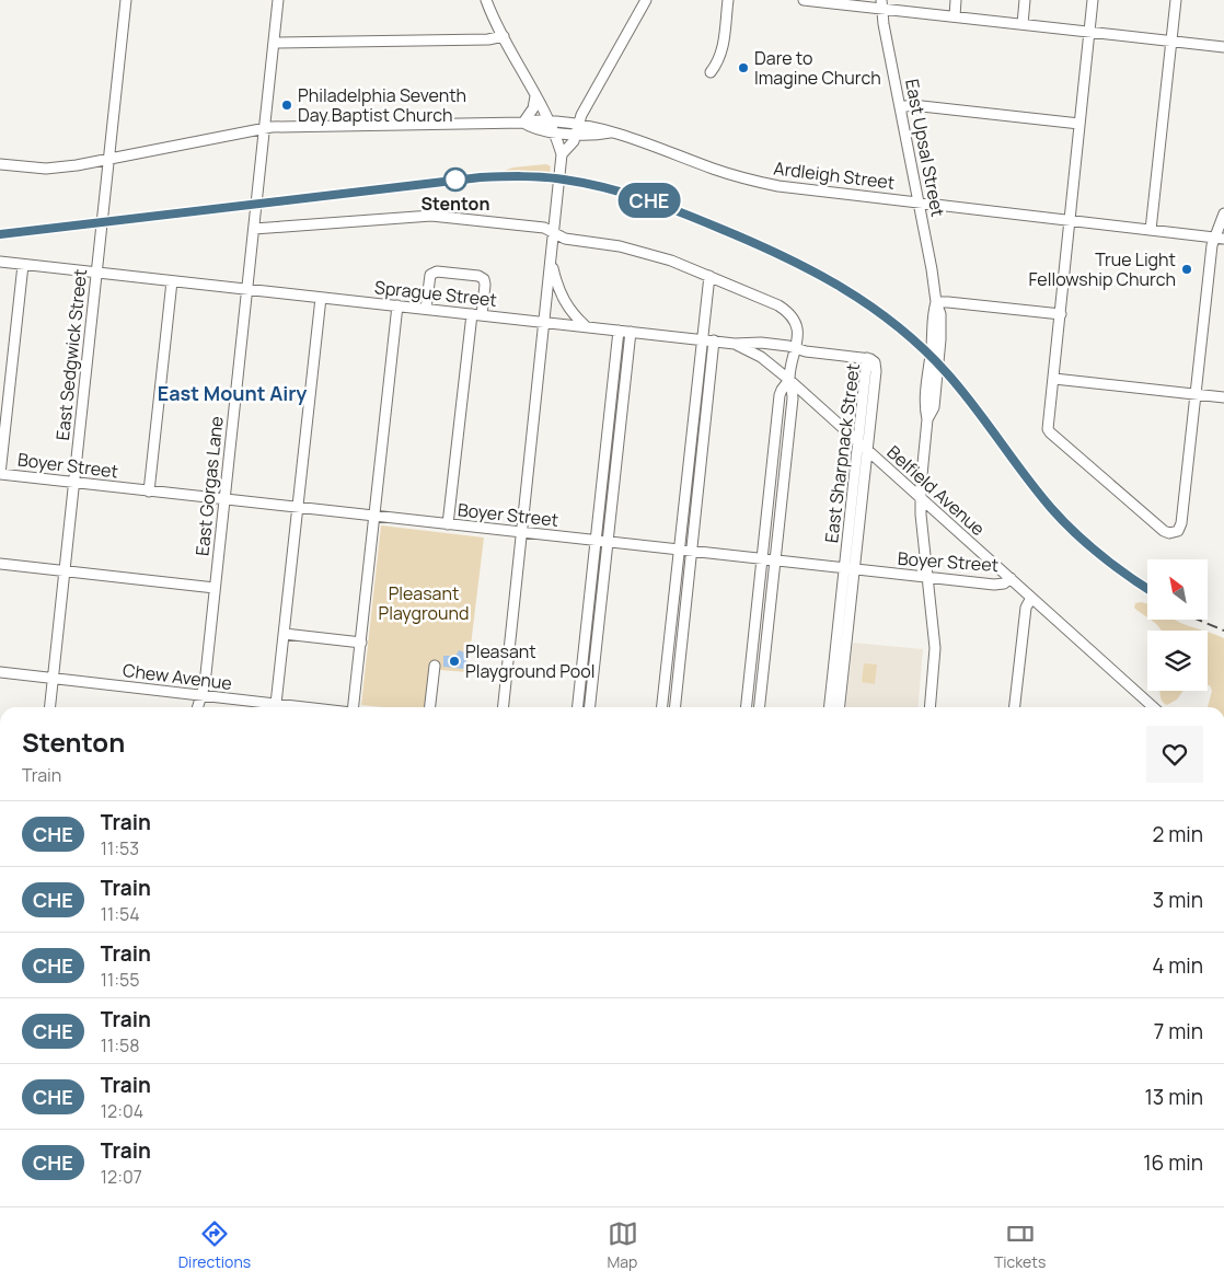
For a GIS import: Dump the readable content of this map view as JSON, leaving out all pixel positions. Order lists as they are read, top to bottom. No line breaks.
{"streets":{"street":["East Upsal Street","Ardleigh Street","Sprague Street","East Sedgwick Street","East Sharpnack Street","Boyer Street","East Gorgas Lane","Belfield Avenue","Chew Avenue"]},"crossings":[["East Upsal Street","Ardleigh Street"],["East Upsal Street","Boyer Street"],["East Upsal Street","Belfield Avenue"],["Ardleigh Street","East Sedgwick Street"],["Ardleigh Street","East Gorgas Lane"],["Sprague Street","East Sedgwick Street"],["Sprague Street","East Sharpnack Street"],["Sprague Street","East Gorgas Lane"],["Sprague Street","Belfield Avenue"],["East Sedgwick Street","Boyer Street"],["East Sedgwick Street","Chew Avenue"],["East Sharpnack Street","Boyer Street"],["East Sharpnack Street","Belfield Avenue"],["Boyer Street","East Gorgas Lane"],["Boyer Street","Belfield Avenue"],["East Gorgas Lane","Chew Avenue"]],"districts":["East Mount Airy"],"parks":["Pleasant Playground"],"places":["Dare to Imagine Church","Philadelphia Seventh Day Baptist Church","Stenton","True Light Fellowship Church","Pleasant Playground Pool"],"north":"top left","page":{"on_map":"CHE","heading":["Stenton","Train"],"list":[{"mark":"CHE","name":"Train","note":"11:53","value":"2 min"},{"mark":"CHE","name":"Train","note":"11:54","value":"3 min"},{"mark":"CHE","name":"Train","note":"11:55","value":"4 min"},{"mark":"CHE","name":"Train","note":"11:58","value":"7 min"},{"mark":"CHE","name":"Train","note":"12:04","value":"13 min"},{"mark":"CHE","name":"Train","note":"12:07","value":"16 min"}],"tabs":["Directions","Map","Tickets"]}}
